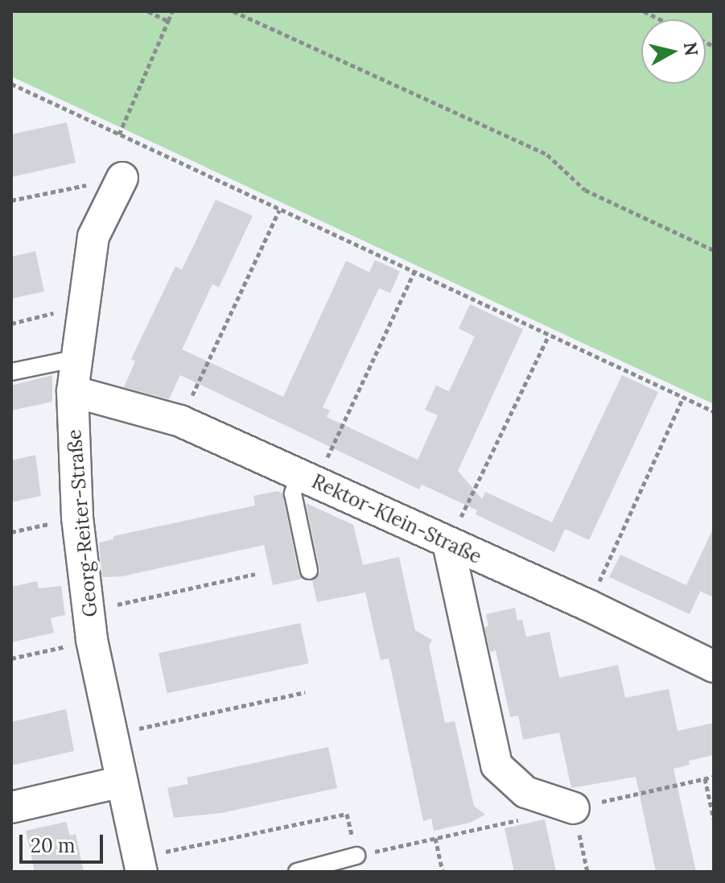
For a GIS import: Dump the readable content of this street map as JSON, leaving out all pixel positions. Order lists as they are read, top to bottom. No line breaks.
{"streets":{"street":["Rektor-Klein-Straße","Georg-Reiter-Straße"]},"crossings":[["Rektor-Klein-Straße","Georg-Reiter-Straße"]],"scale_bar":"20 m","north":"right"}
